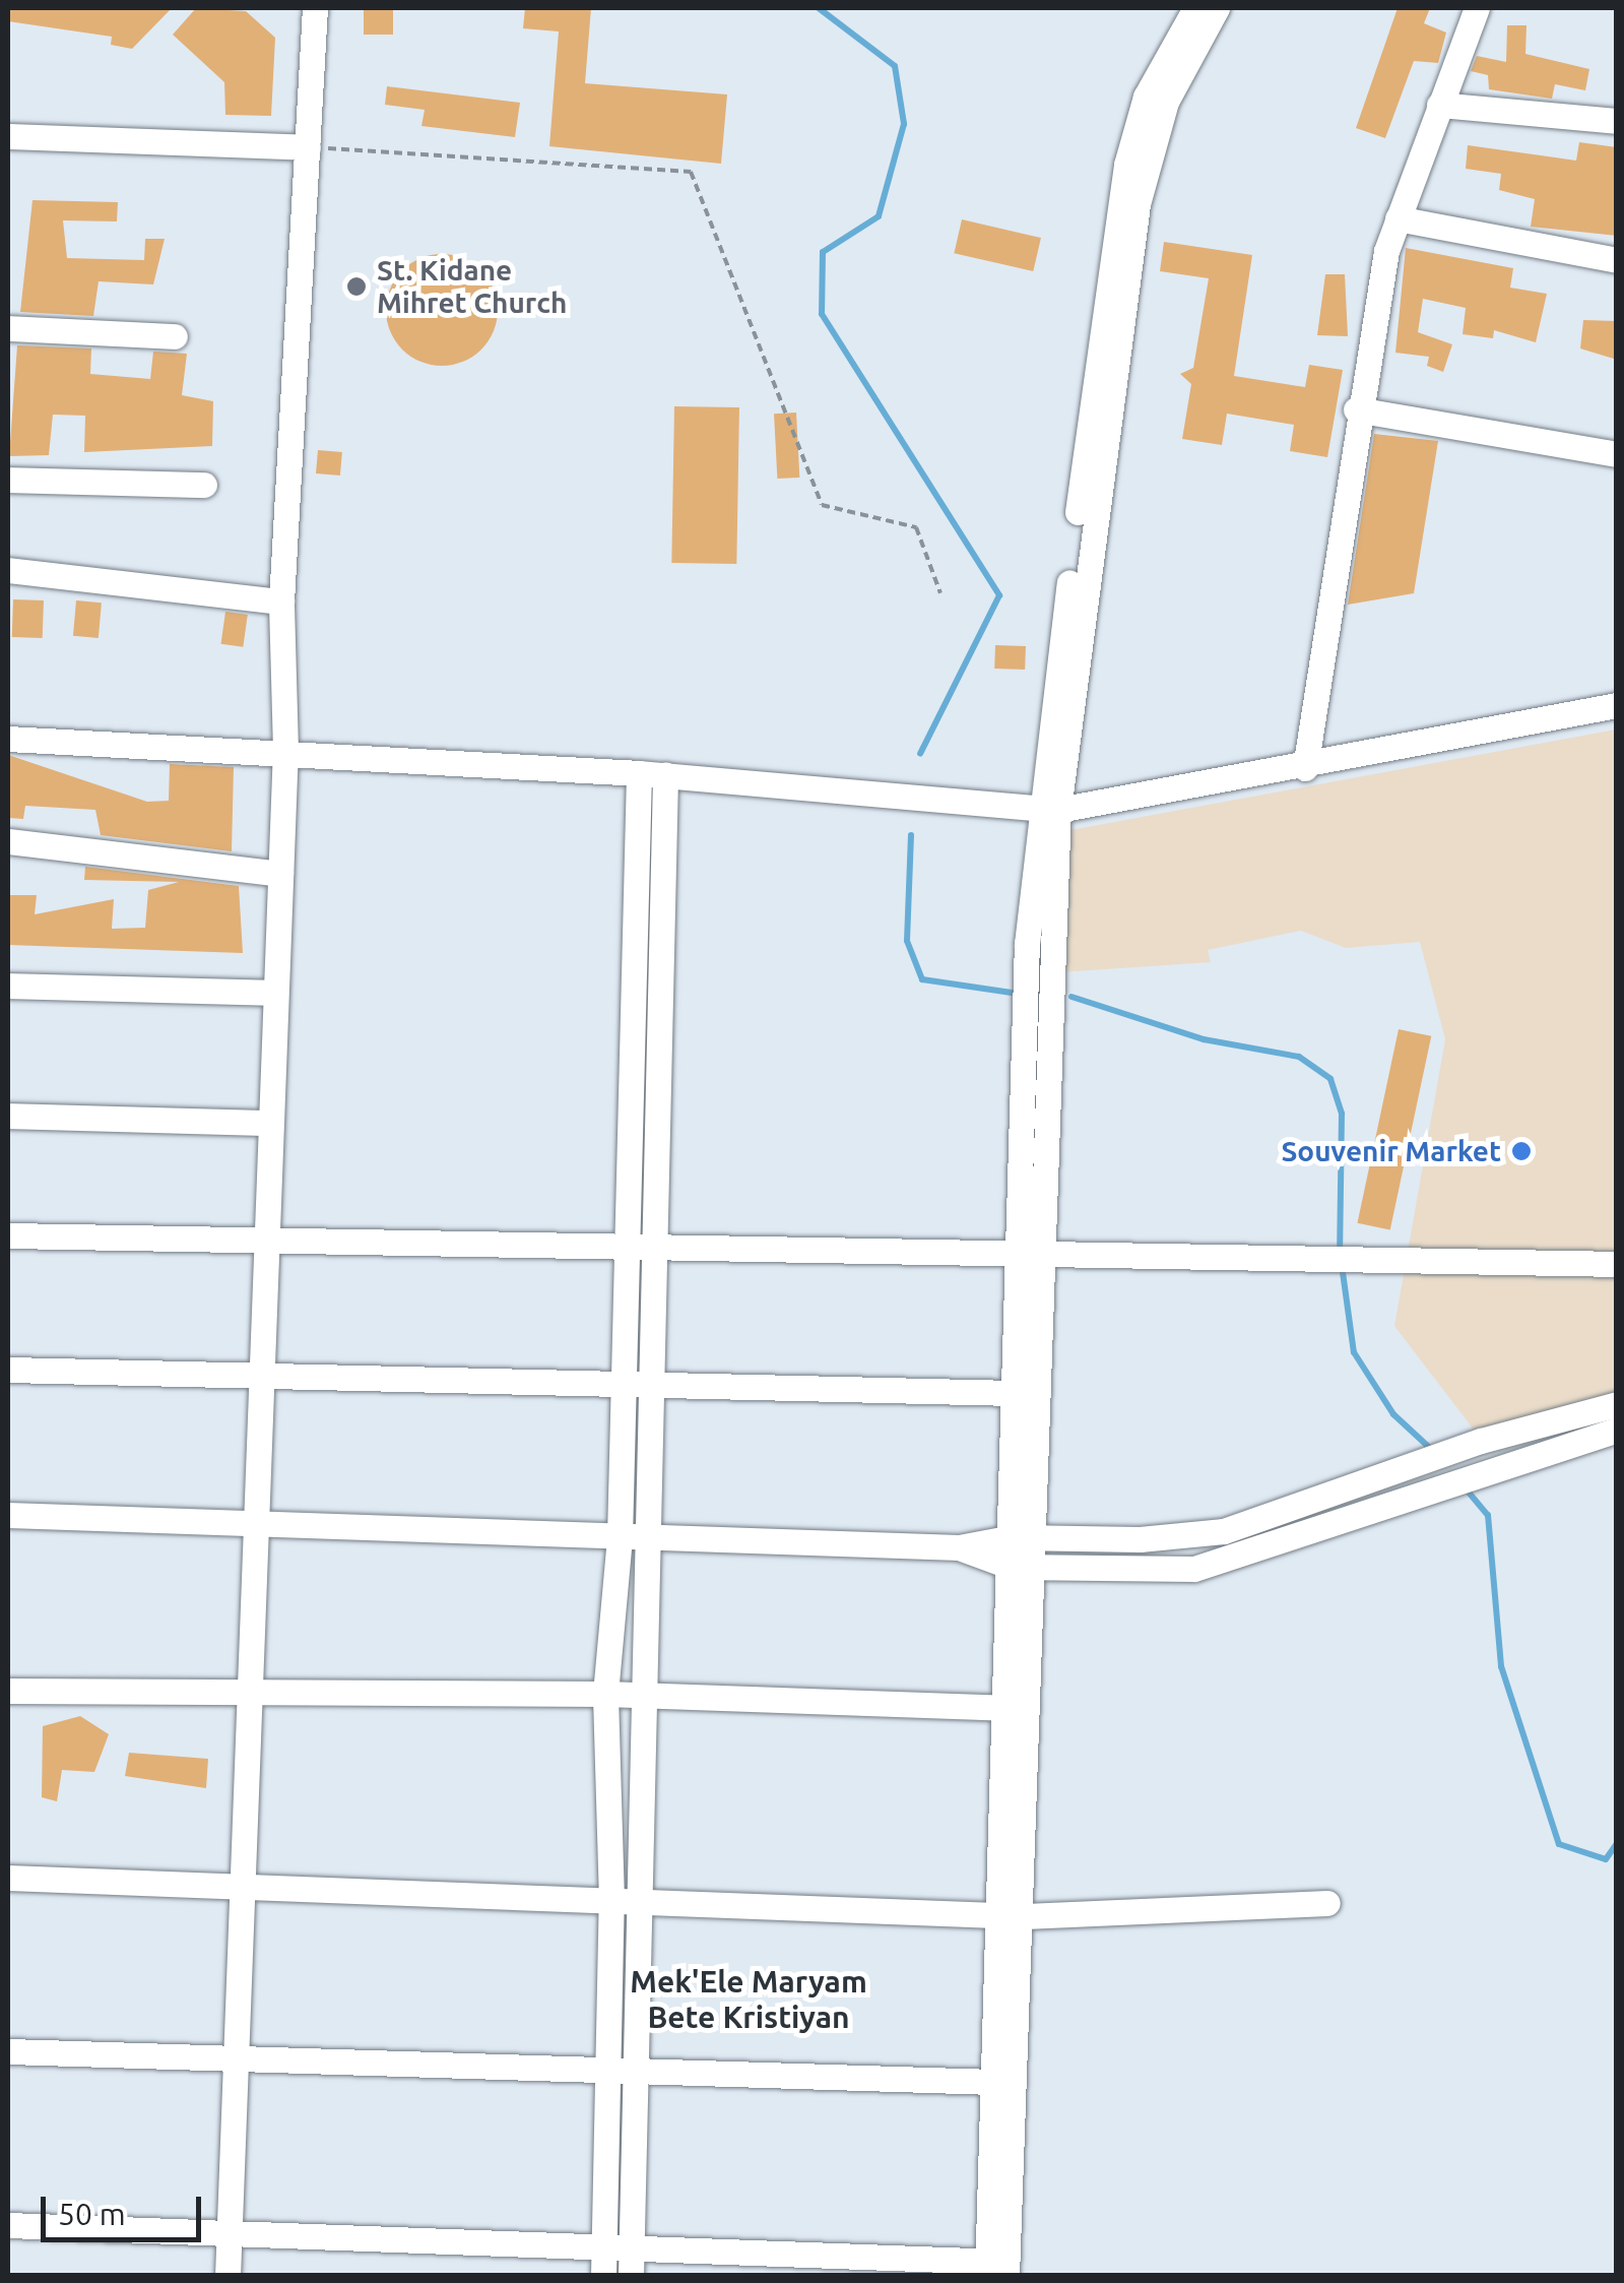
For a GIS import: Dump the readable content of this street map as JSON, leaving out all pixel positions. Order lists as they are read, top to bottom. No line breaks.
{"districts":["Mek'Ele Maryam Bete Kristiyan"],"places":["St. Kidane Mihret Church","Souvenir Market"],"scale_bar":"50 m"}
